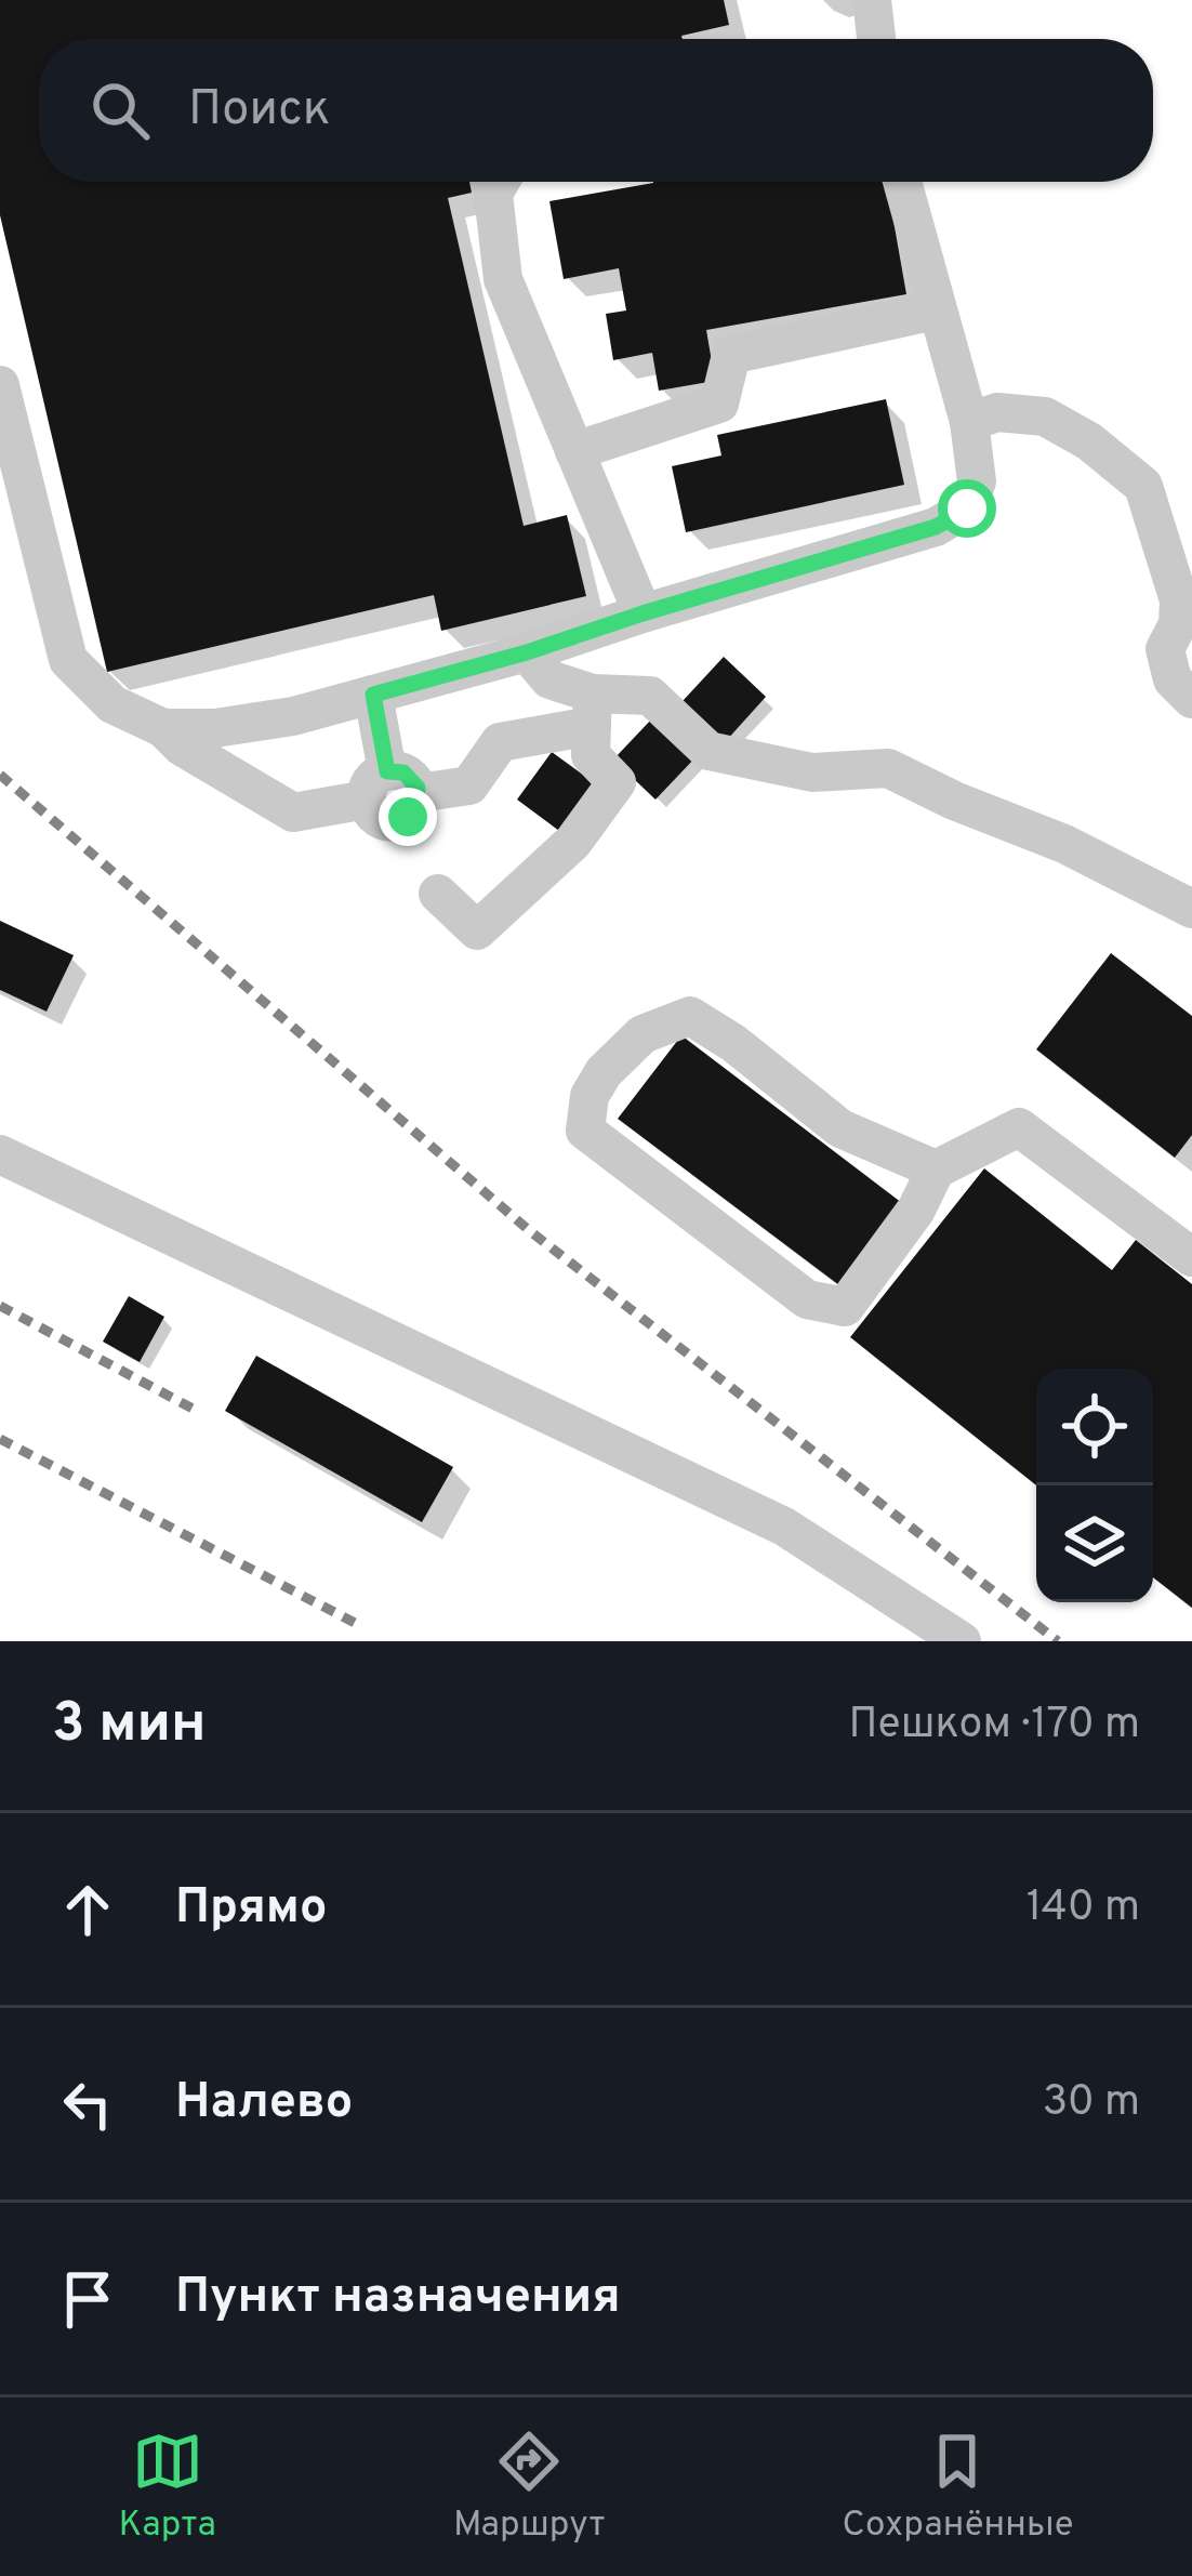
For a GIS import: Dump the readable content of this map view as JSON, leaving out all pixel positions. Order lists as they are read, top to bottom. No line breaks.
{"page":{"search":"Поиск","heading":["3 мин","Пешком · 170 m"],"list":[["Прямо","140 m"],["Налево","30 m"],"Пункт назначения"],"nav":["Карта","Маршрут","Сохранённые"]}}
